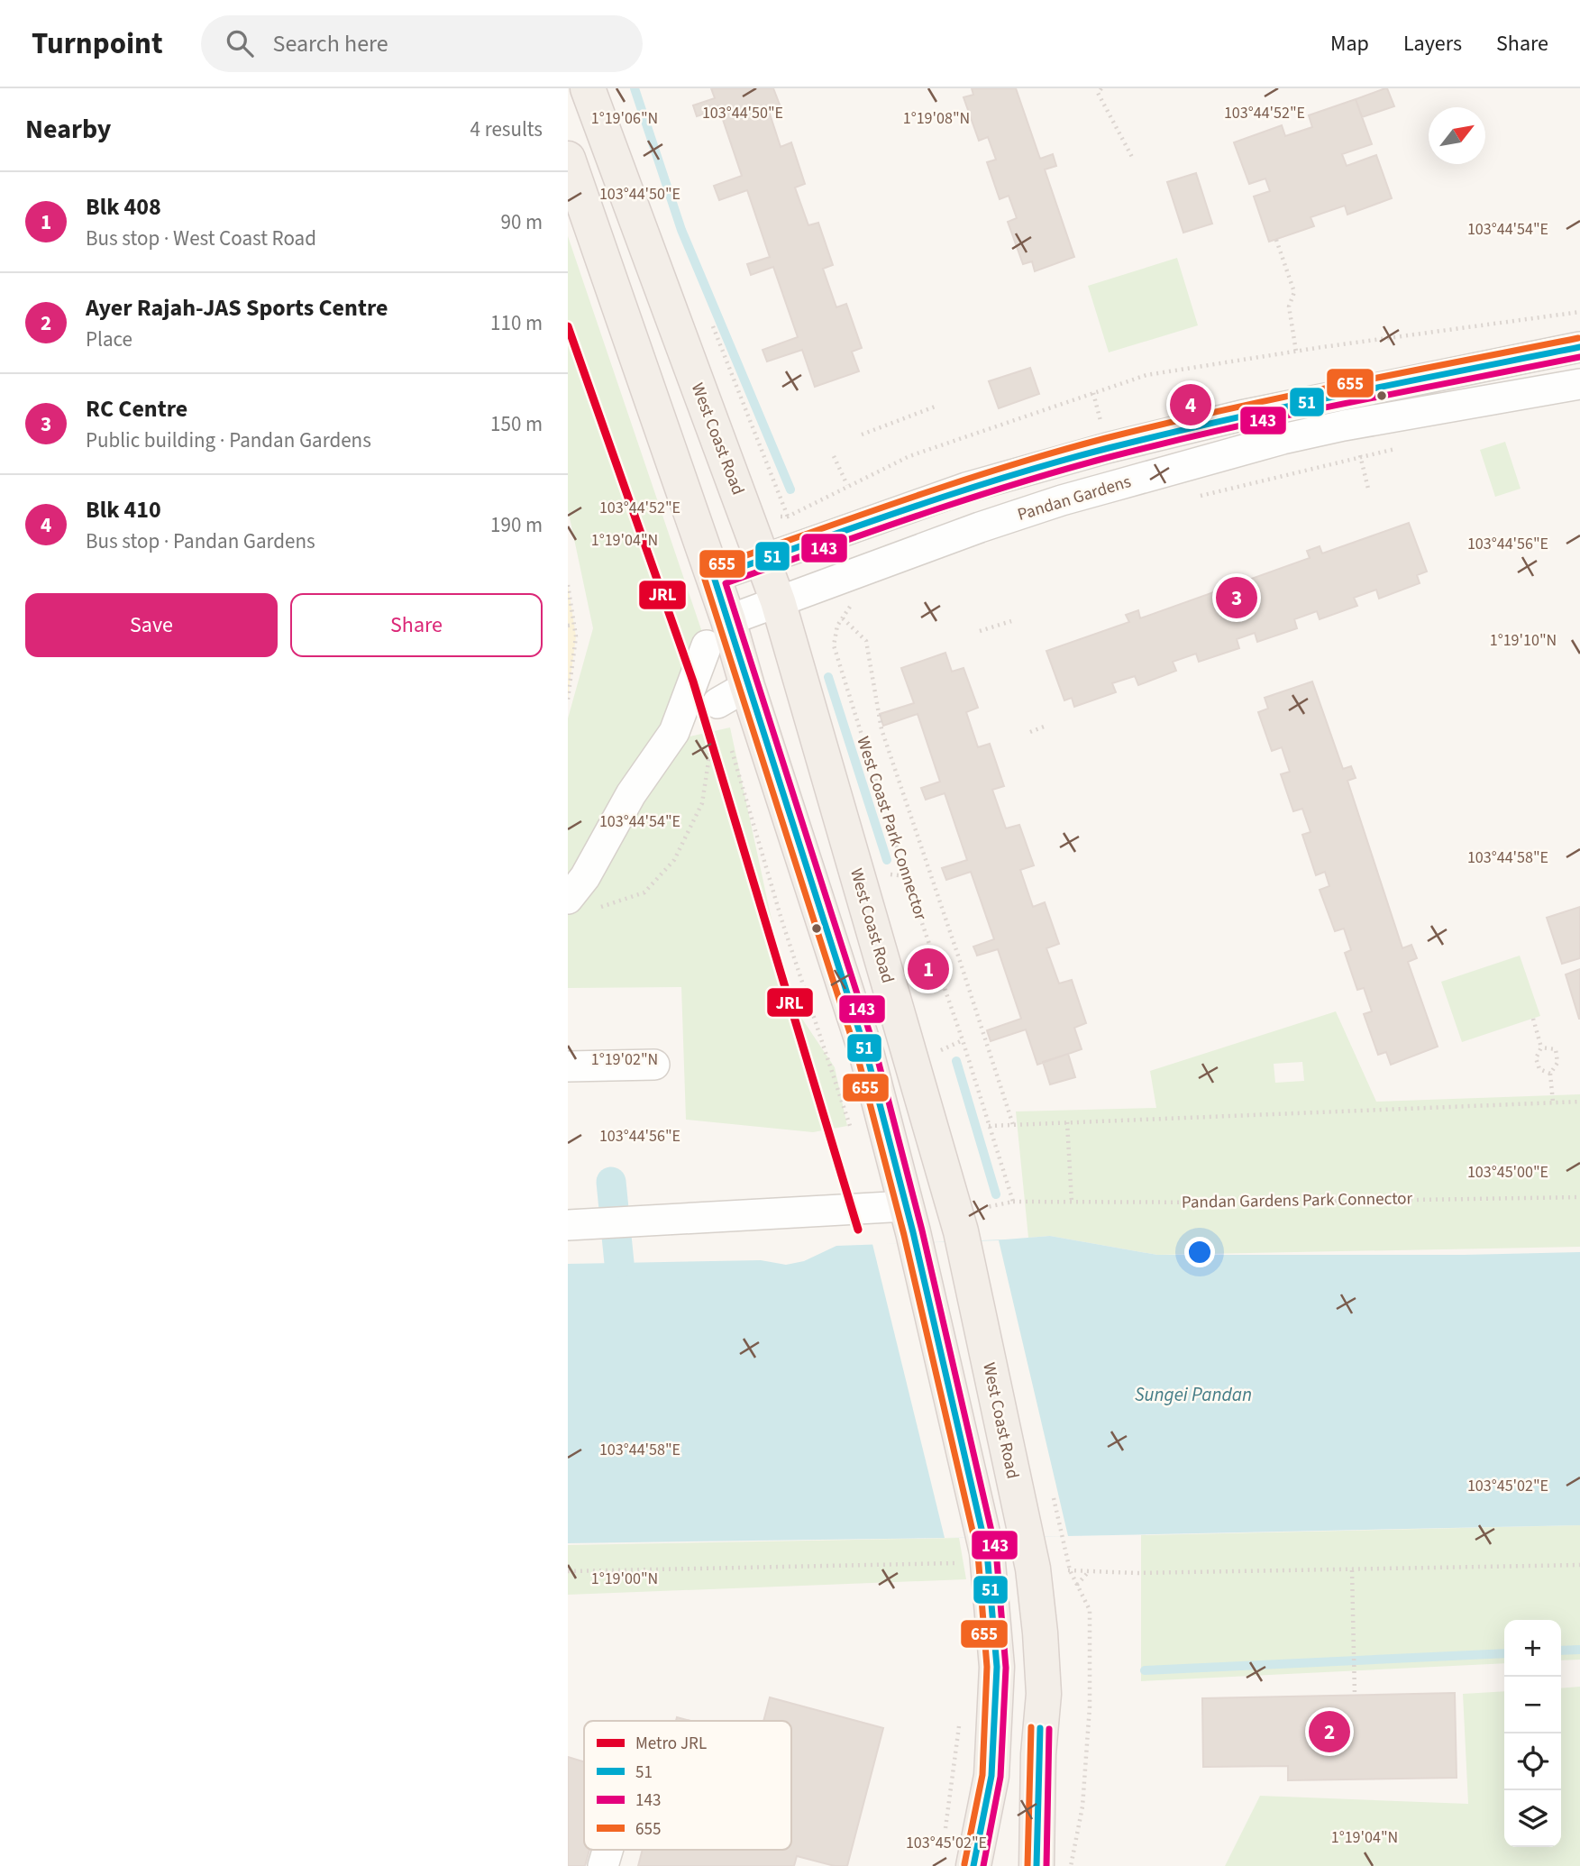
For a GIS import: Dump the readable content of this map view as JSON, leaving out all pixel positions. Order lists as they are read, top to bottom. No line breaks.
{"streets":{"main road":["West Coast Road"],"street":["Pandan Gardens"],"path":["West Coast Park Connector","Pandan Gardens Park Connector"]},"crossings":[["West Coast Road","Pandan Gardens"],["West Coast Park Connector","Pandan Gardens Park Connector"]],"water":["Sungei Pandan"],"lines":["metro line JRL","transit line 655","transit line 51","transit line 143"],"legend":["Metro JRL","51","143","655"],"north":"top right","page":{"header":"Turnpoint","search":"Search here","nav":["Map","Layers","Share"],"heading":["Nearby","4 results"],"list":[{"mark":"1","name":"Blk 408","note":"Bus stop · West Coast Road","value":"90 m"},{"mark":"2","name":"Ayer Rajah-JAS Sports Centre","note":"Place","value":"110 m"},{"mark":"3","name":"RC Centre","note":"Public building · Pandan Gardens","value":"150 m"},{"mark":"4","name":"Blk 410","note":"Bus stop · Pandan Gardens","value":"190 m"}],"pins":["4","3","1","2"],"buttons":["Save","Share"],"map_buttons":["+","−"]},"coordinates":["103°44'50\"E","103°44'52\"E","1°19'08\"N","1°19'06\"N","103°44'54\"E","1°19'04\"N","103°44'56\"E","1°19'10\"N","103°44'58\"E","1°19'02\"N","103°45'00\"E","103°45'02\"E","1°19'00\"N"]}
